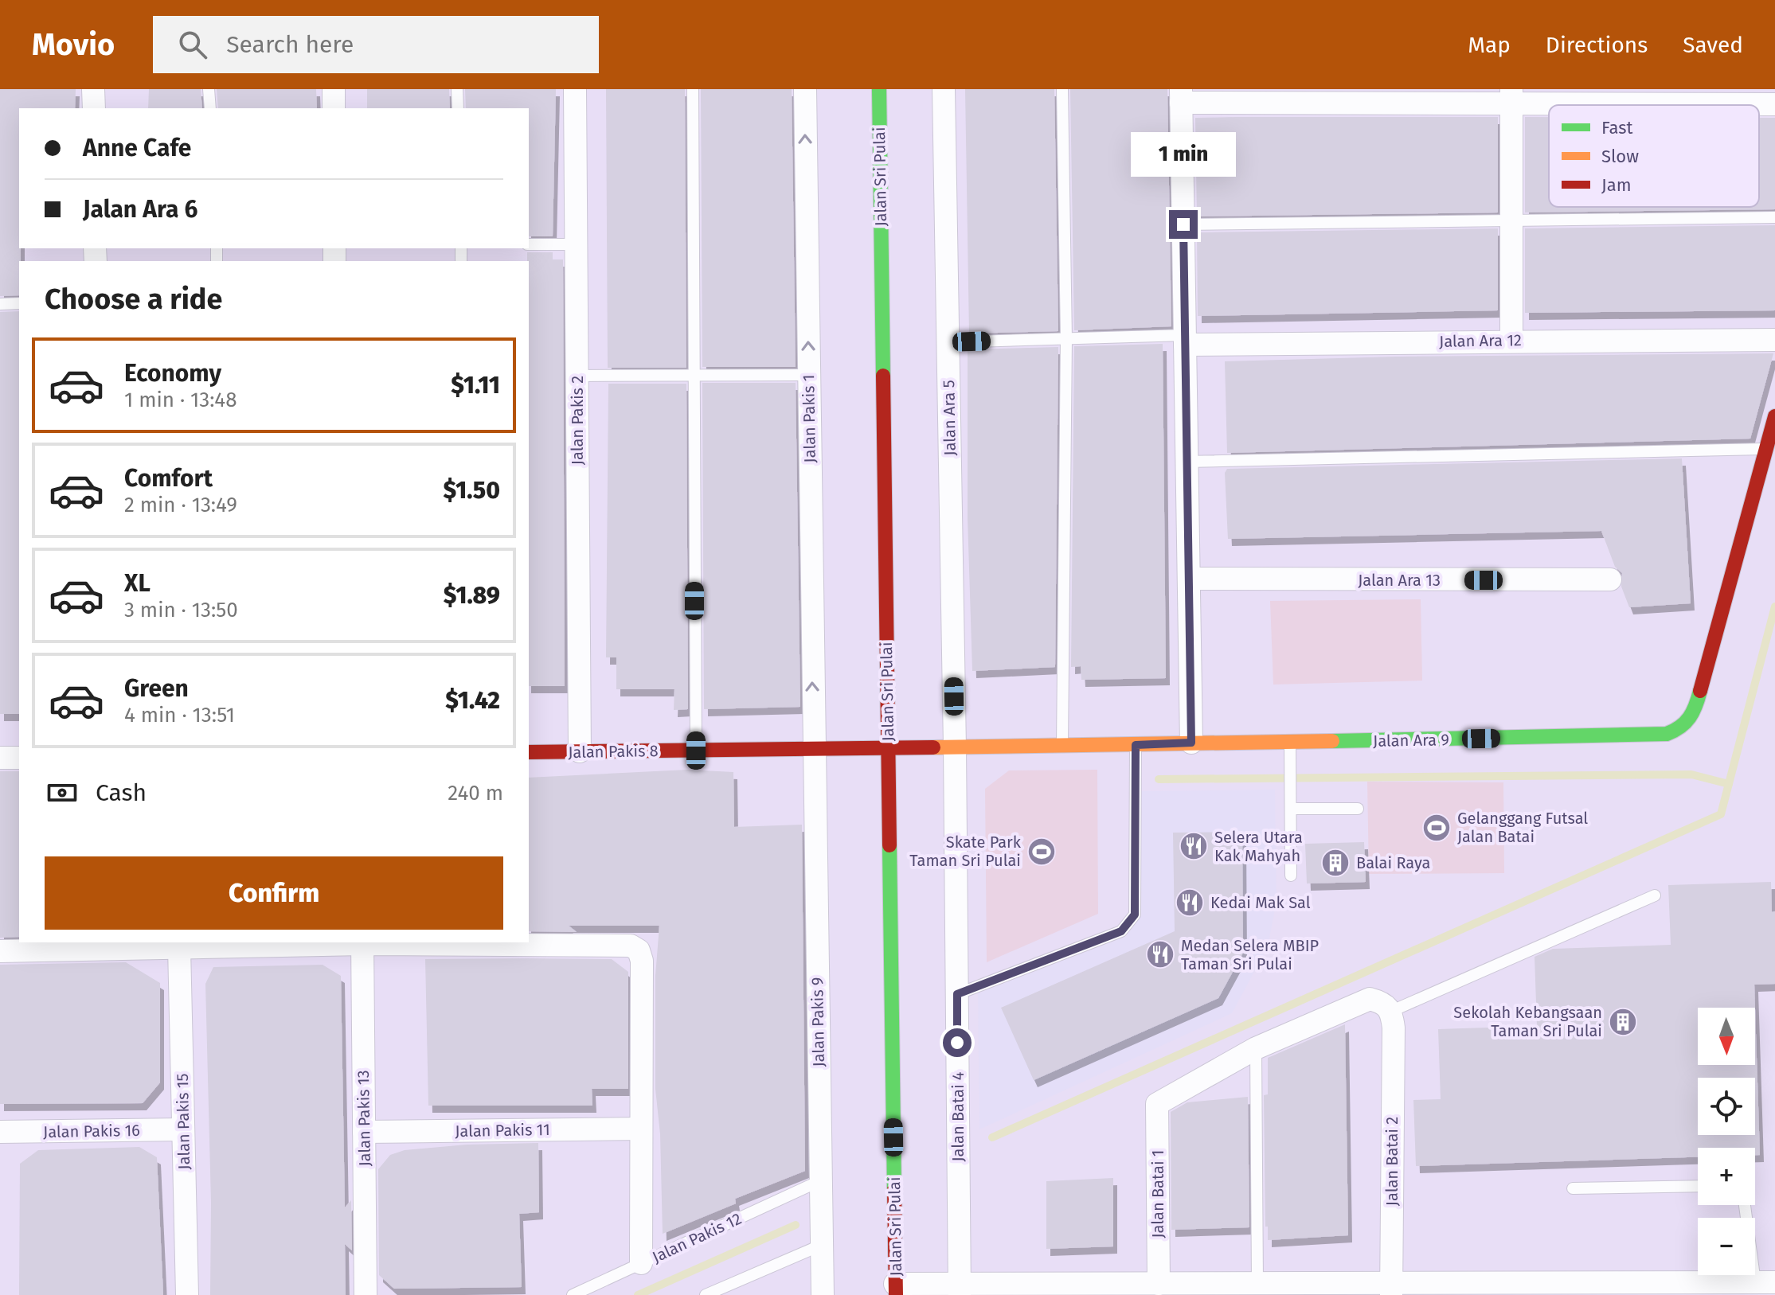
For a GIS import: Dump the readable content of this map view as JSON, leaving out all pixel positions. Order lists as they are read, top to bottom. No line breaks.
{"streets":{"street":["Jalan Sri Pulai","Jalan Ara 12","Jalan Ara 5","Jalan Pakis 1","Jalan Pakis 2","Jalan Ara 13","Jalan Ara 9","Jalan Pakis 8","Jalan Pakis 9","Jalan Batai 4","Jalan Pakis 13","Jalan Pakis 15","Jalan Pakis 11","Jalan Pakis 16","Jalan Batai 2","Jalan Batai 1"],"lane":["Jalan Pakis 12"]},"crossings":[["Jalan Sri Pulai","Jalan Ara 9"],["Jalan Ara 5","Jalan Ara 9"],["Jalan Ara 5","Jalan Batai 4"],["Jalan Pakis 1","Jalan Ara 9"],["Jalan Pakis 1","Jalan Pakis 8"],["Jalan Pakis 1","Jalan Pakis 9"],["Jalan Pakis 2","Jalan Pakis 8"],["Jalan Ara 9","Jalan Pakis 8"],["Jalan Ara 9","Jalan Pakis 9"],["Jalan Ara 9","Jalan Batai 4"],["Jalan Pakis 8","Jalan Pakis 9"],["Jalan Pakis 9","Jalan Pakis 12"],["Jalan Pakis 13","Jalan Pakis 11"],["Jalan Pakis 15","Jalan Pakis 16"]],"one_way":["Jalan Pakis 1"],"places":{"sports":["Gelanggang Futsal Jalan Batai","Skate Park Taman Sri Pulai"],"restaurant":["Selera Utara Kak Mahyah","Kedai Mak Sal","Medan Selera MBIP Taman Sri Pulai"],"building":["Balai Raya","Sekolah Kebangsaan Taman Sri Pulai"]},"legend":["Fast","Slow","Jam"],"north":"bottom","page":{"header":"Movio","search":"Search here","nav":["Map","Directions","Saved"],"banner":["Anne Cafe","Jalan Ara 6"],"bubble":"1 min","heading":"Choose a ride","list":[{"name":"Economy","note":"1 min · 13:48","value":"$1.11"},{"name":"Comfort","note":"2 min · 13:49","value":"$1.50"},{"name":"XL","note":"3 min · 13:50","value":"$1.89"},{"name":"Green","note":"4 min · 13:51","value":"$1.42"}],"pay":["Cash","240 m"],"buttons":"Confirm","map_buttons":["+","−"]}}
